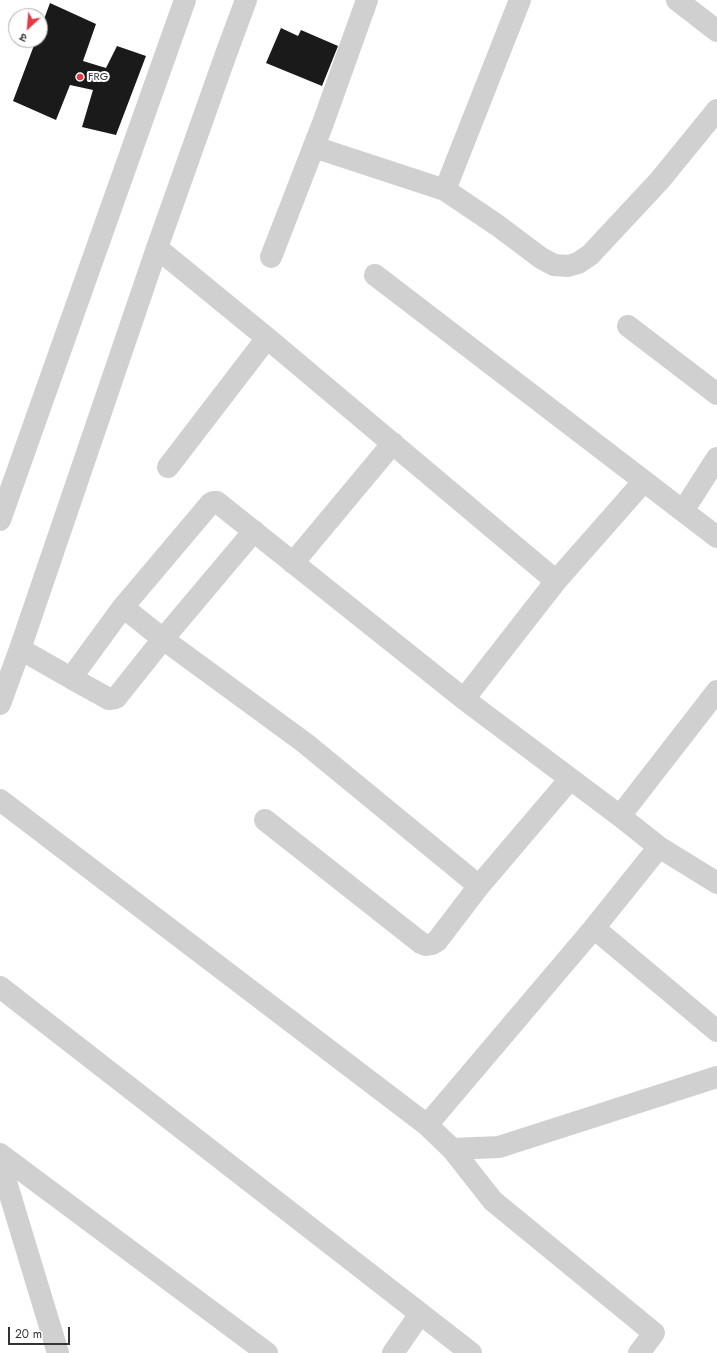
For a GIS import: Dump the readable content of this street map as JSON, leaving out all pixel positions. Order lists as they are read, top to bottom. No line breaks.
{"places":["FRG"],"scale_bar":"20 m","north":"bottom left"}
